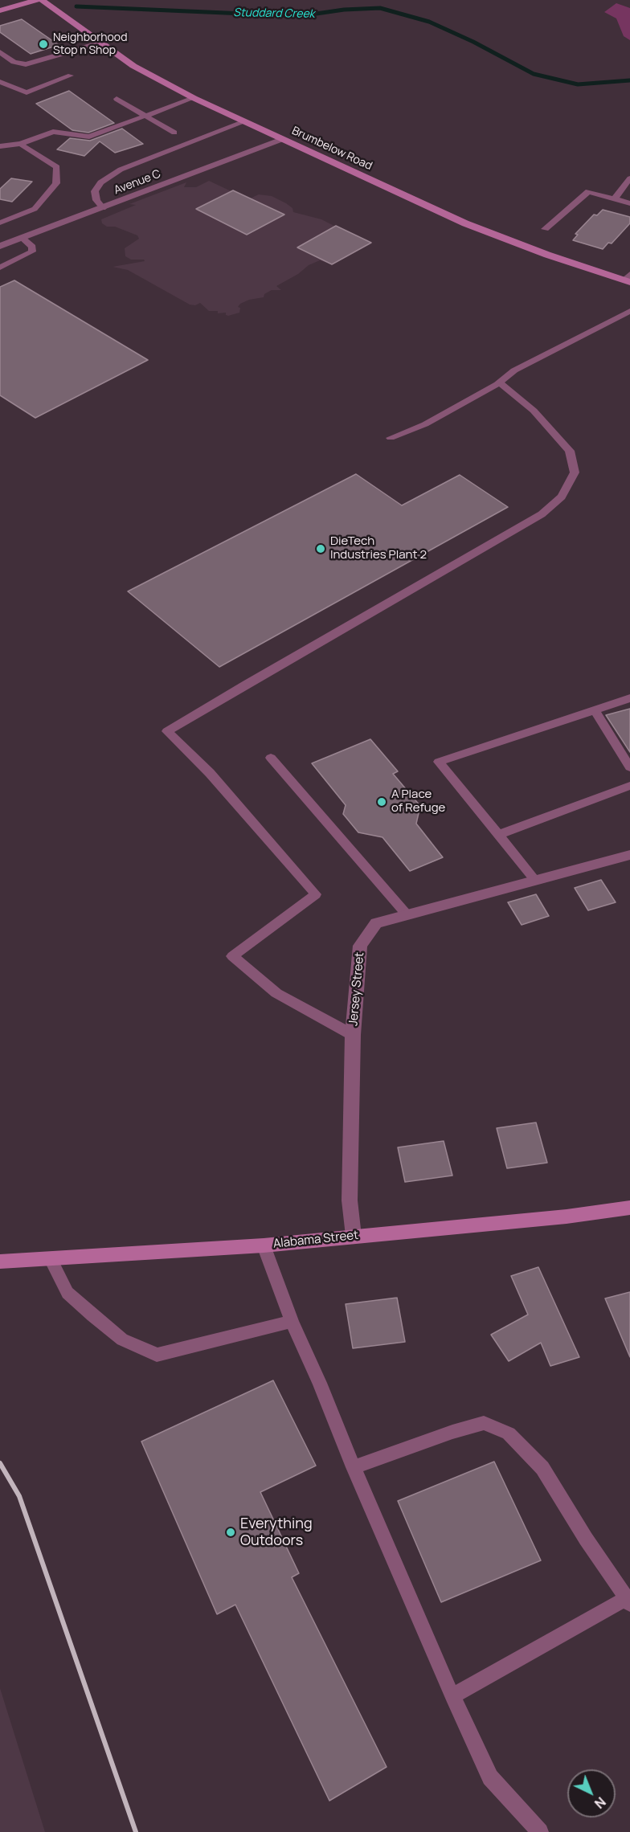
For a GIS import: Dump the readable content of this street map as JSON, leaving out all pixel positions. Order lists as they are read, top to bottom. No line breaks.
{"streets":{"street":["Brumbelow Road","Avenue C","Jersey Street","Alabama Street"]},"crossings":[["Brumbelow Road","Avenue C"],["Jersey Street","Alabama Street"]],"water":["Studdard Creek"],"places":["Neighborhood Stop n Shop","DieTech Industries Plant 2","A Place of Refuge","Everything Outdoors"],"north":"bottom right"}
